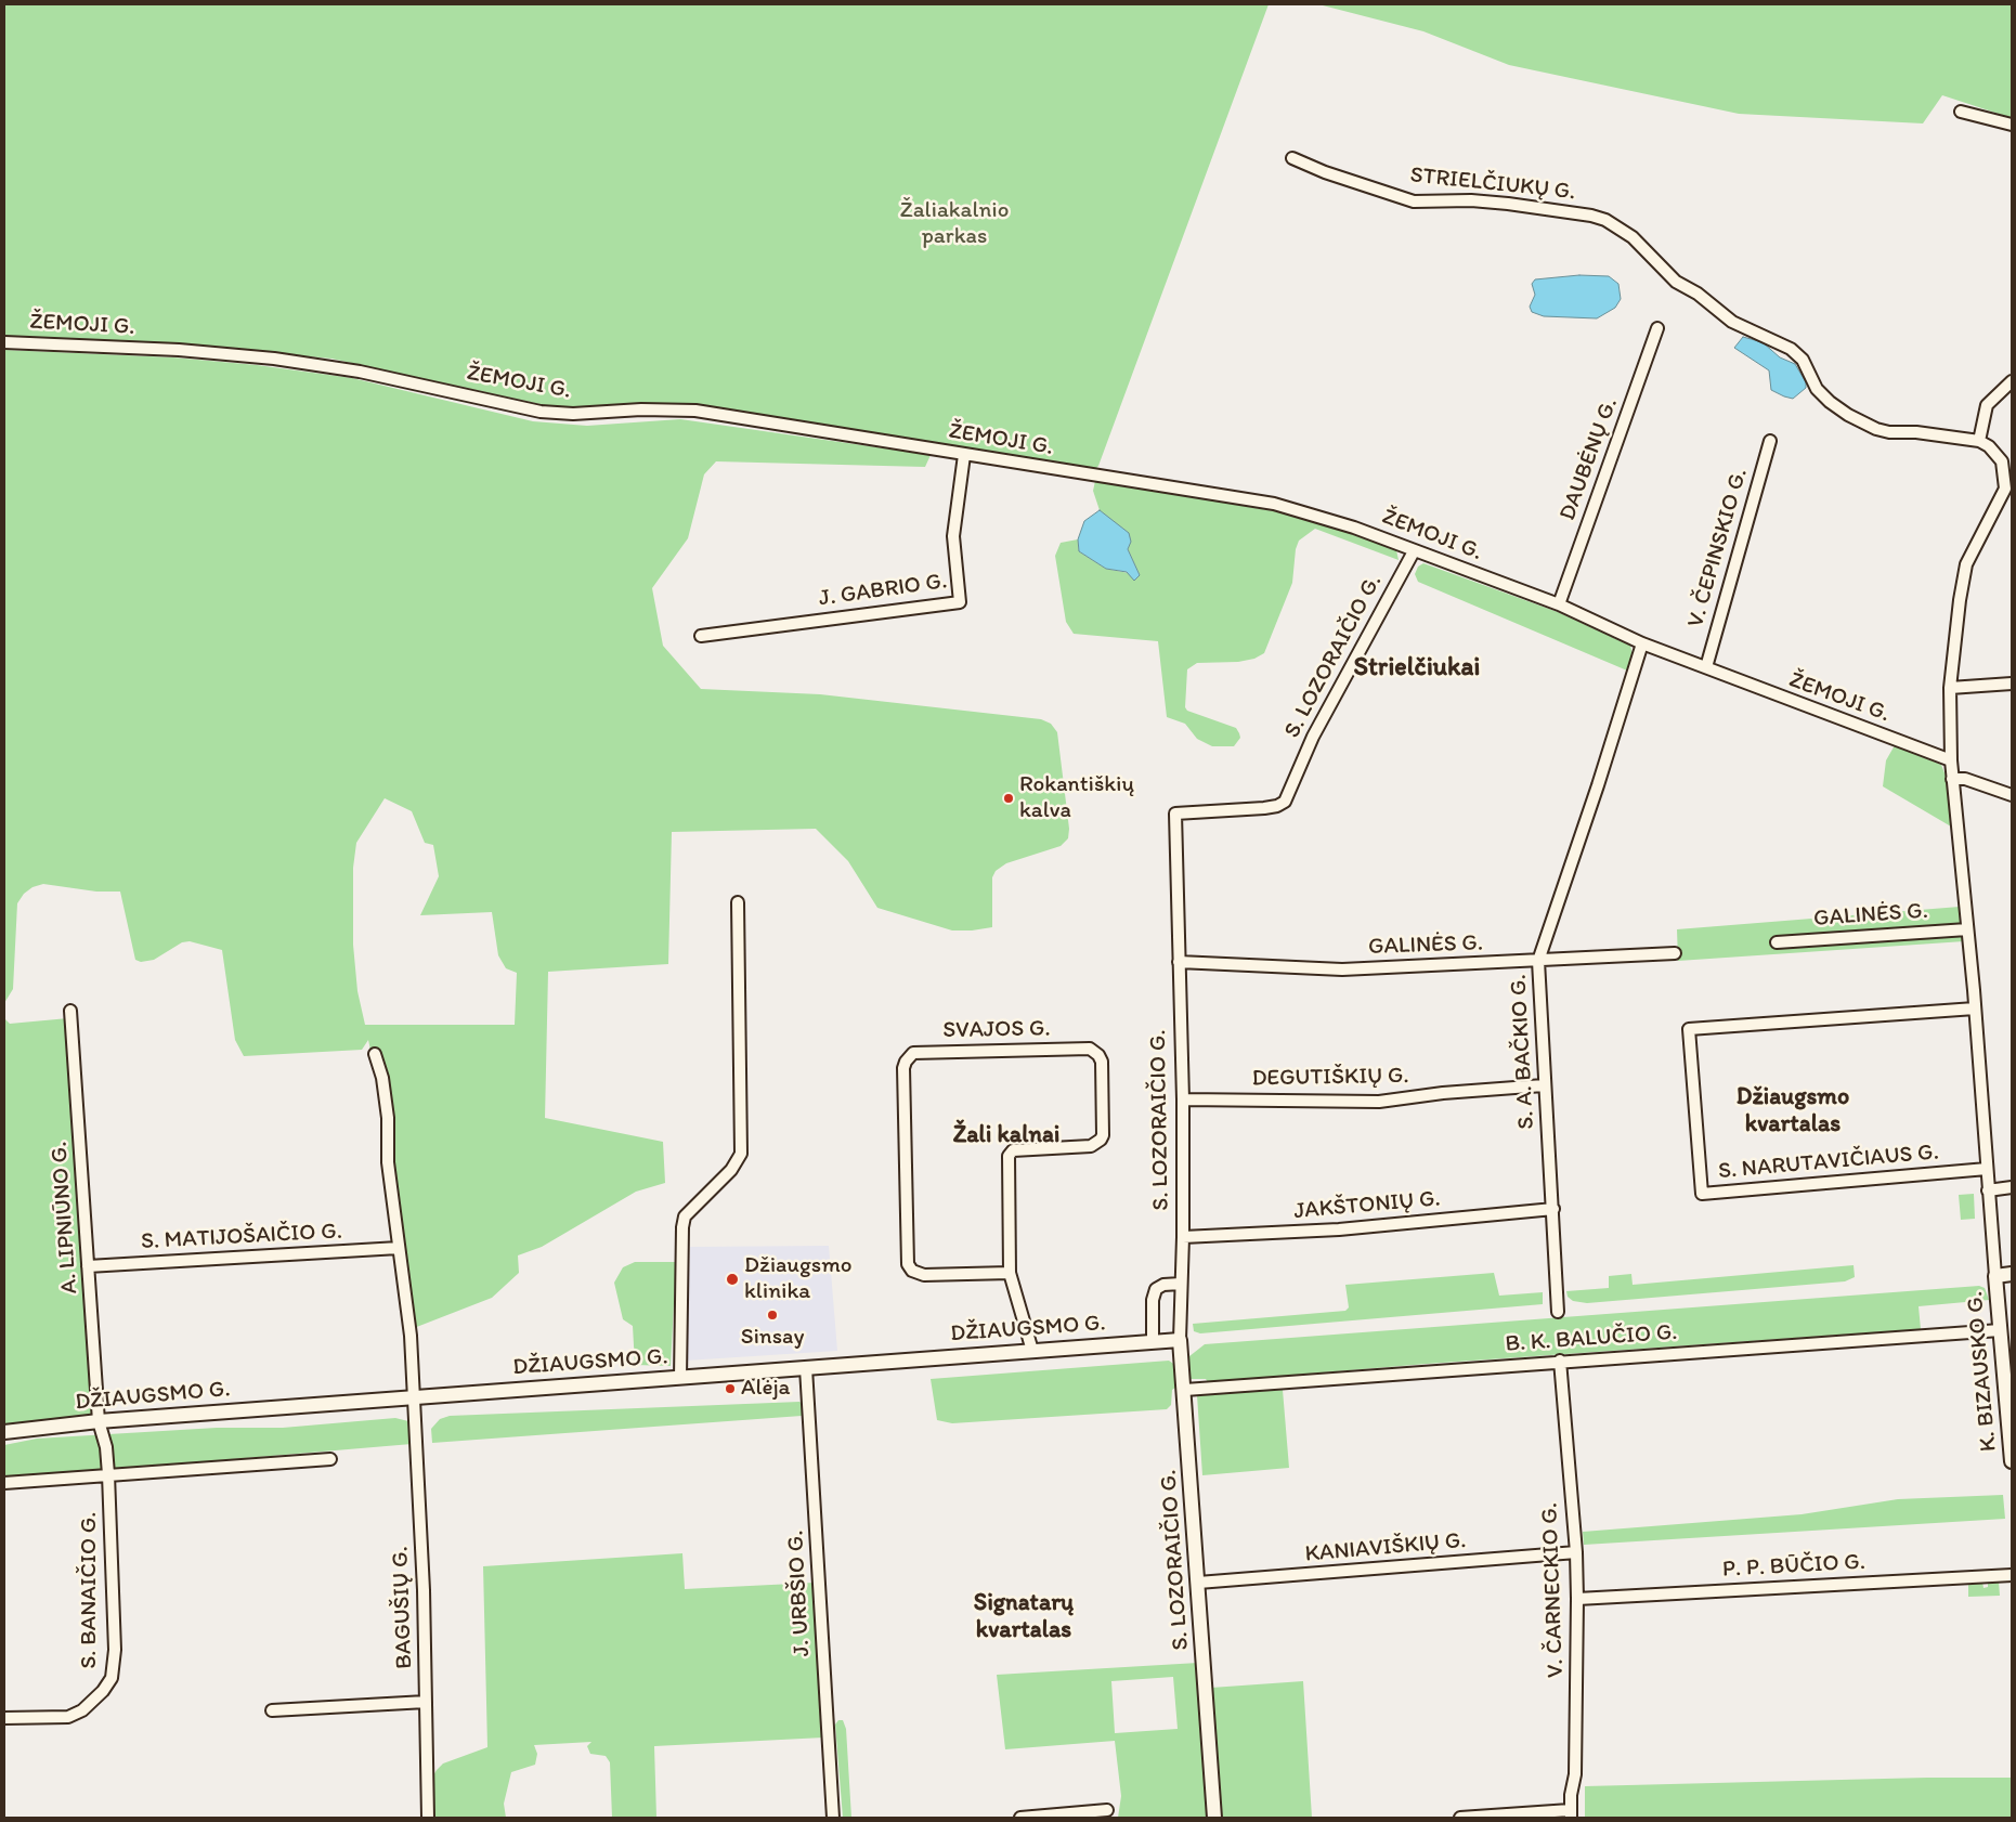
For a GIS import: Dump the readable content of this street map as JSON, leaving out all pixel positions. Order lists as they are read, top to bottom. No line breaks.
{"streets":{"street":["STRIELČIUKŲ G.","ŽEMOJI G.","DAUBĖNŲ G.","V. ČEPINSKIO G.","J. GABRIO G.","S. LOZORAIČIO G.","GALINĖS G.","SVAJOS G.","S. A. BAČKIO G.","DEGUTIŠKIŲ G.","S. NARUTAVIČIAUS G.","JAKŠTONIŲ G.","A. LIPNIŪNO G.","S. MATIJOŠAIČIO G.","DŽIAUGSMO G.","B. K. BALUČIO G.","K. BIZAUSKO G.","KANIAVIŠKIŲ G.","P. P. BŪČIO G.","S. BANAIČIO G.","V. ČARNECKIO G.","J. URBŠIO G.","BAGUŠIŲ G."]},"crossings":[["ŽEMOJI G.","DAUBĖNŲ G."],["ŽEMOJI G.","V. ČEPINSKIO G."],["ŽEMOJI G.","J. GABRIO G."],["ŽEMOJI G.","S. LOZORAIČIO G."],["ŽEMOJI G.","S. A. BAČKIO G."],["S. LOZORAIČIO G.","GALINĖS G."],["S. LOZORAIČIO G.","DEGUTIŠKIŲ G."],["S. LOZORAIČIO G.","JAKŠTONIŲ G."],["S. LOZORAIČIO G.","DŽIAUGSMO G."],["S. LOZORAIČIO G.","B. K. BALUČIO G."],["S. LOZORAIČIO G.","KANIAVIŠKIŲ G."],["GALINĖS G.","S. A. BAČKIO G."],["SVAJOS G.","DŽIAUGSMO G."],["S. A. BAČKIO G.","DEGUTIŠKIŲ G."],["S. A. BAČKIO G.","JAKŠTONIŲ G."],["A. LIPNIŪNO G.","S. MATIJOŠAIČIO G."],["A. LIPNIŪNO G.","DŽIAUGSMO G."],["A. LIPNIŪNO G.","S. BANAIČIO G."],["S. MATIJOŠAIČIO G.","BAGUŠIŲ G."],["DŽIAUGSMO G.","S. BANAIČIO G."],["DŽIAUGSMO G.","J. URBŠIO G."],["DŽIAUGSMO G.","BAGUŠIŲ G."],["B. K. BALUČIO G.","K. BIZAUSKO G."],["B. K. BALUČIO G.","V. ČARNECKIO G."],["KANIAVIŠKIŲ G.","V. ČARNECKIO G."],["P. P. BŪČIO G.","V. ČARNECKIO G."]],"districts":["Strielčiukai","Džiaugsmo kvartalas","Žali kalnai","Signatarų kvartalas"],"parks":["Žaliakalnio parkas"],"places":["Rokantiškių kalva","Džiaugsmo klinika","Sinsay","Alėja"]}
